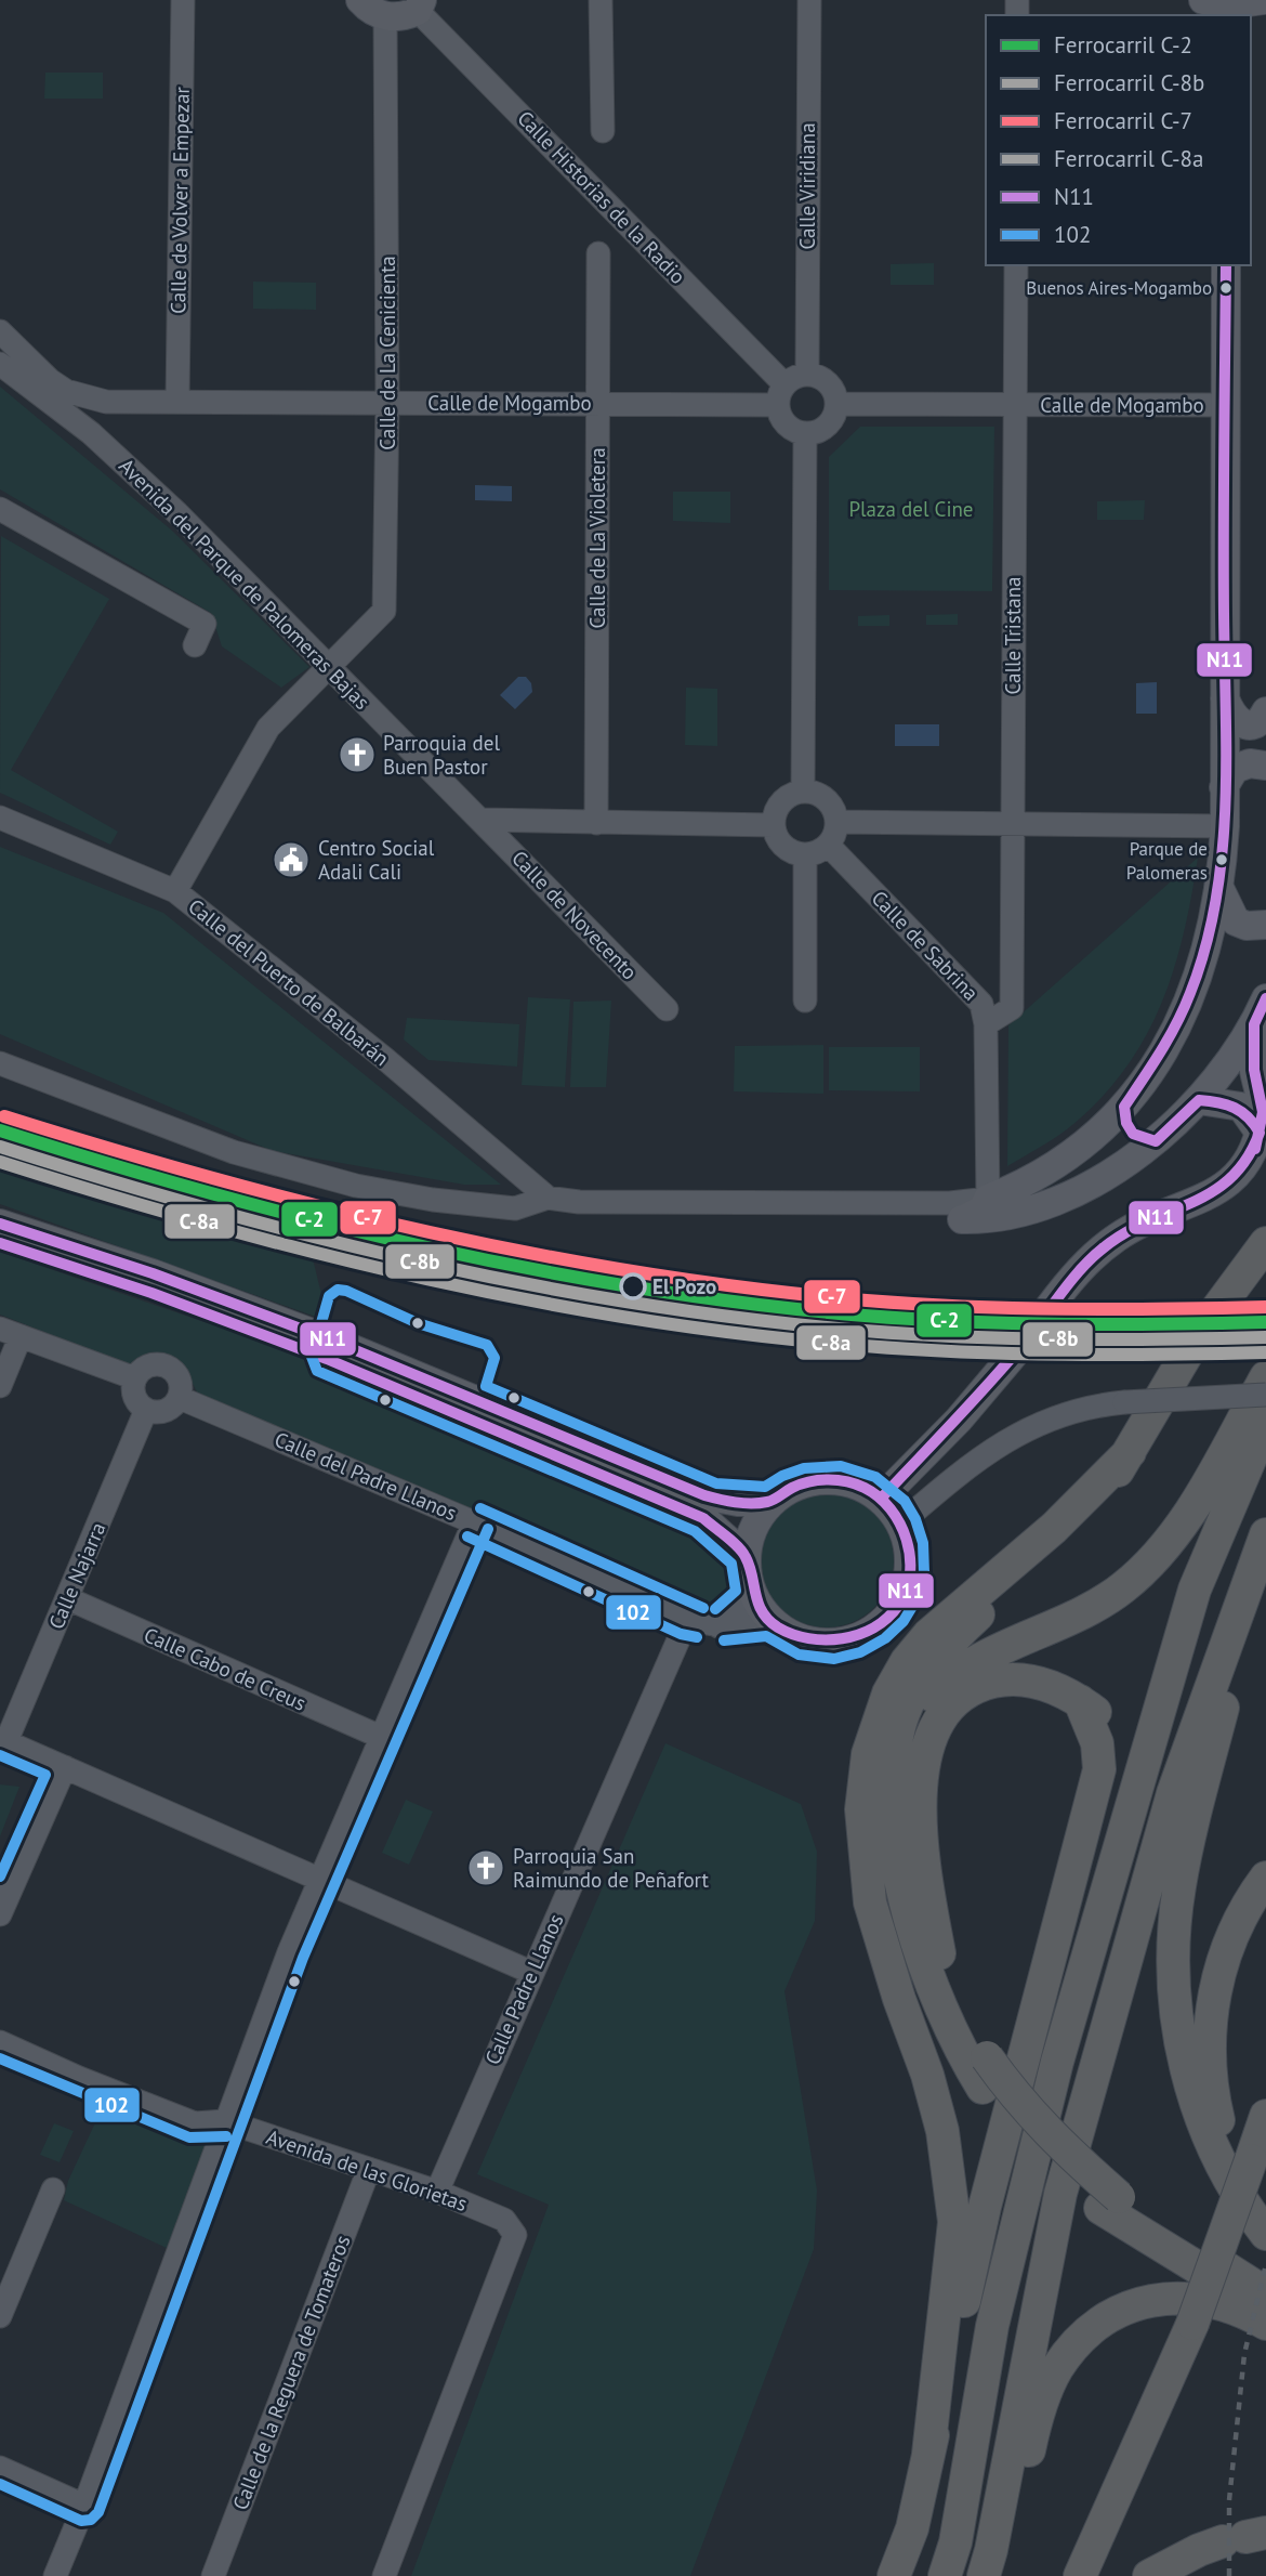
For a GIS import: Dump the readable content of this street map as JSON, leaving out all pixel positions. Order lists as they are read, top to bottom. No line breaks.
{"streets":{"street":["Calle Viridiana","Calle Historias de la Radio","Calle de Volver a Empezar","Calle de La Cenicienta","Calle de Mogambo","Calle de La Violetera","Avenida del Parque de Palomeras Bajas","Calle Tristana","Calle de Novecento","Calle de Sabrina","Calle del Puerto de Balbarán","Calle del Padre Llanos","Calle Najarra","Calle Cabo de Creus","Calle Padre Llanos","Avenida de las Glorietas","Calle de la Reguera de Tomateros"]},"crossings":[["Calle Viridiana","Calle Historias de la Radio"],["Calle Viridiana","Calle de Mogambo"],["Calle Historias de la Radio","Calle de Mogambo"],["Calle de Volver a Empezar","Calle de Mogambo"],["Calle de La Cenicienta","Calle de Mogambo"],["Calle de La Cenicienta","Avenida del Parque de Palomeras Bajas"],["Calle de La Cenicienta","Calle del Puerto de Balbarán"],["Calle de Mogambo","Calle de La Violetera"],["Calle de Mogambo","Calle Tristana"],["Avenida del Parque de Palomeras Bajas","Calle de Novecento"],["Calle Tristana","Calle de Sabrina"],["Calle del Padre Llanos","Calle Najarra"],["Calle del Padre Llanos","Calle Padre Llanos"],["Calle Najarra","Calle Cabo de Creus"],["Calle Padre Llanos","Avenida de las Glorietas"],["Avenida de las Glorietas","Calle de la Reguera de Tomateros"]],"parks":["Plaza del Cine"],"places":{"other":["Buenos Aires-Mogambo","Parque de Palomeras","El Pozo"],"church":["Parroquia del Buen Pastor","Parroquia San Raimundo de Peñafort"],"public building":["Centro Social Adali Cali"]},"lines":["transit line N11","rail line C-7","rail line C-2","rail line C-8b","rail line C-8a","transit line 102"],"legend":["Ferrocarril C-2","Ferrocarril C-8b","Ferrocarril C-7","Ferrocarril C-8a","N11","102"]}
